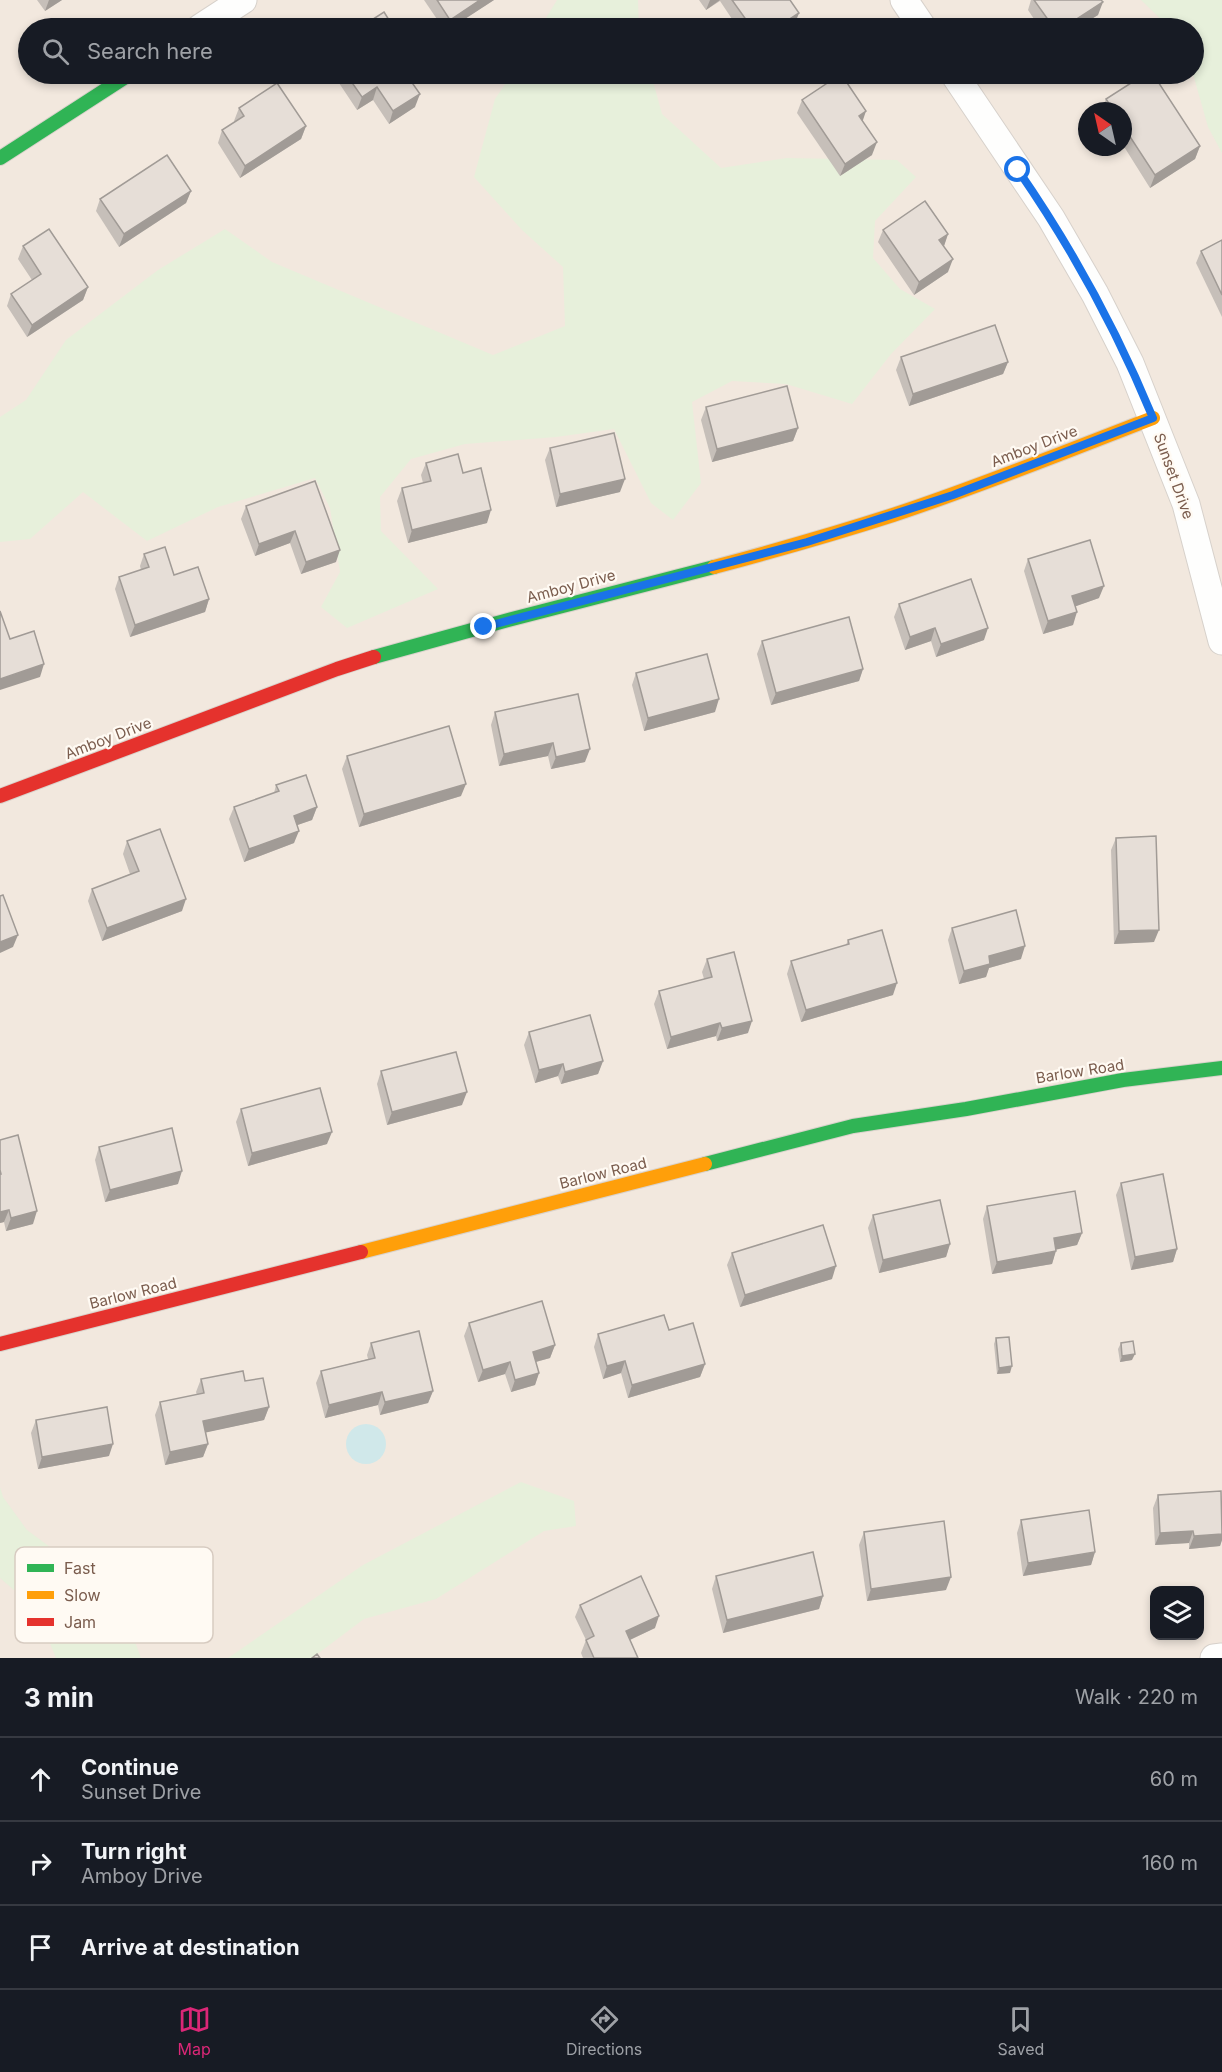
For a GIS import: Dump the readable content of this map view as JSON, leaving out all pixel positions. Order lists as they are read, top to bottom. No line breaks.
{"streets":{"street":["Amboy Drive","Sunset Drive","Barlow Road"]},"crossings":[["Amboy Drive","Sunset Drive"]],"legend":["Fast","Slow","Jam"],"north":"top left","page":{"search":"Search here","heading":["3 min","Walk · 220 m"],"list":[["Continue","Sunset Drive","60 m"],["Turn right","Amboy Drive","160 m"],"Arrive at destination"],"nav":["Map","Directions","Saved"]}}
